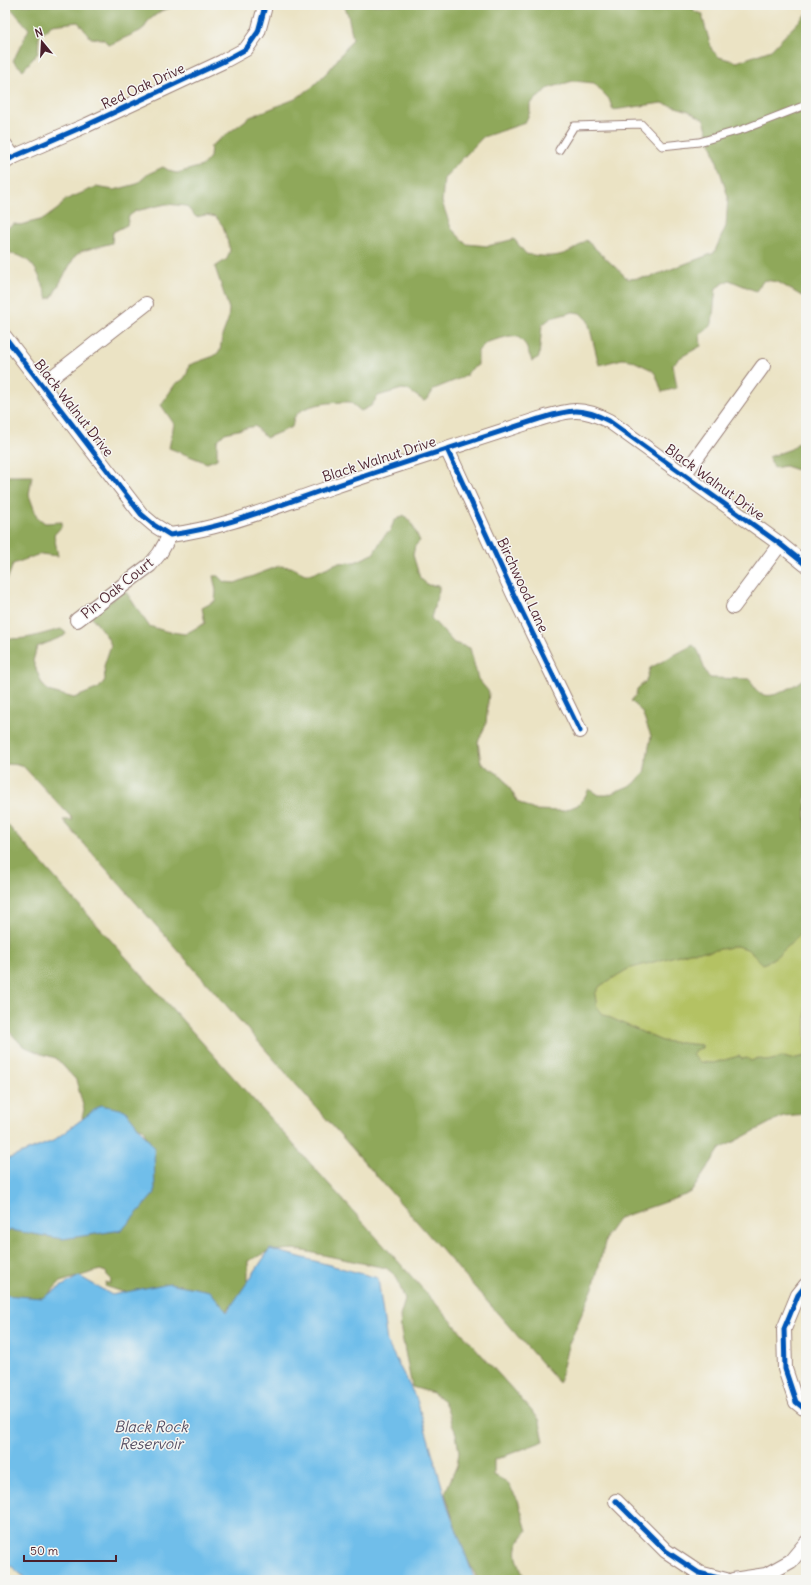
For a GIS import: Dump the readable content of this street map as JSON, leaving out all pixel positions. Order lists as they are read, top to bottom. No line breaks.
{"streets":{"street":["Red Oak Drive","Black Walnut Drive","Birchwood Lane","Pin Oak Court"]},"crossings":[["Black Walnut Drive","Birchwood Lane"],["Black Walnut Drive","Pin Oak Court"]],"water":["Black Rock Reservoir"],"scale_bar":"50 m","north":"top"}
